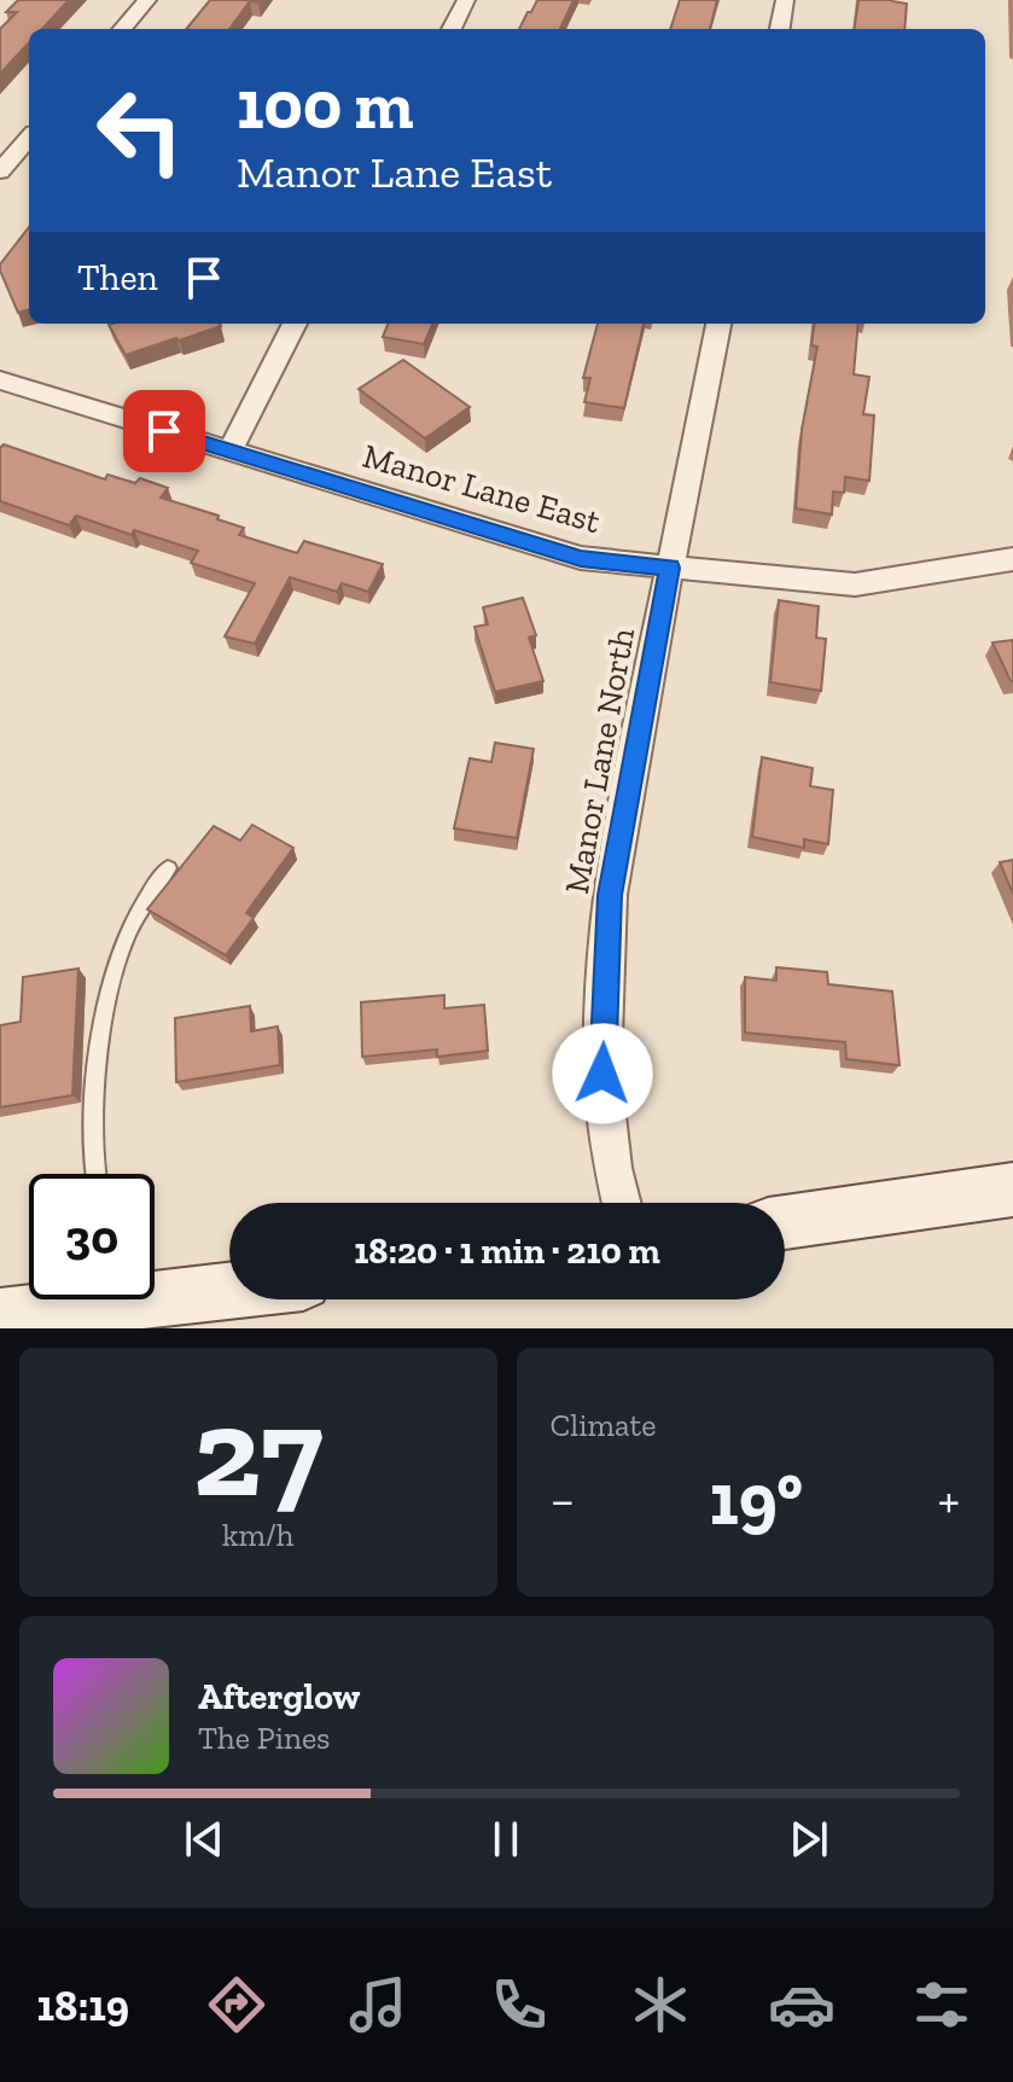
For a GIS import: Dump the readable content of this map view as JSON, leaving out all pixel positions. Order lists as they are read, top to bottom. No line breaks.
{"streets":{"street":["Manor Lane East","Manor Lane North"]},"crossings":[["Manor Lane East","Manor Lane North"]],"page":{"turn":["100 m","Manor Lane East"],"then":"Then","limit":"30","trip":"18:20 · 1 min · 210 m","tile":[["27","km/h"],"Climate"],"heat":["−","19°","+"],"song":["Afterglow","The Pines"],"tabs":"18:19"}}
